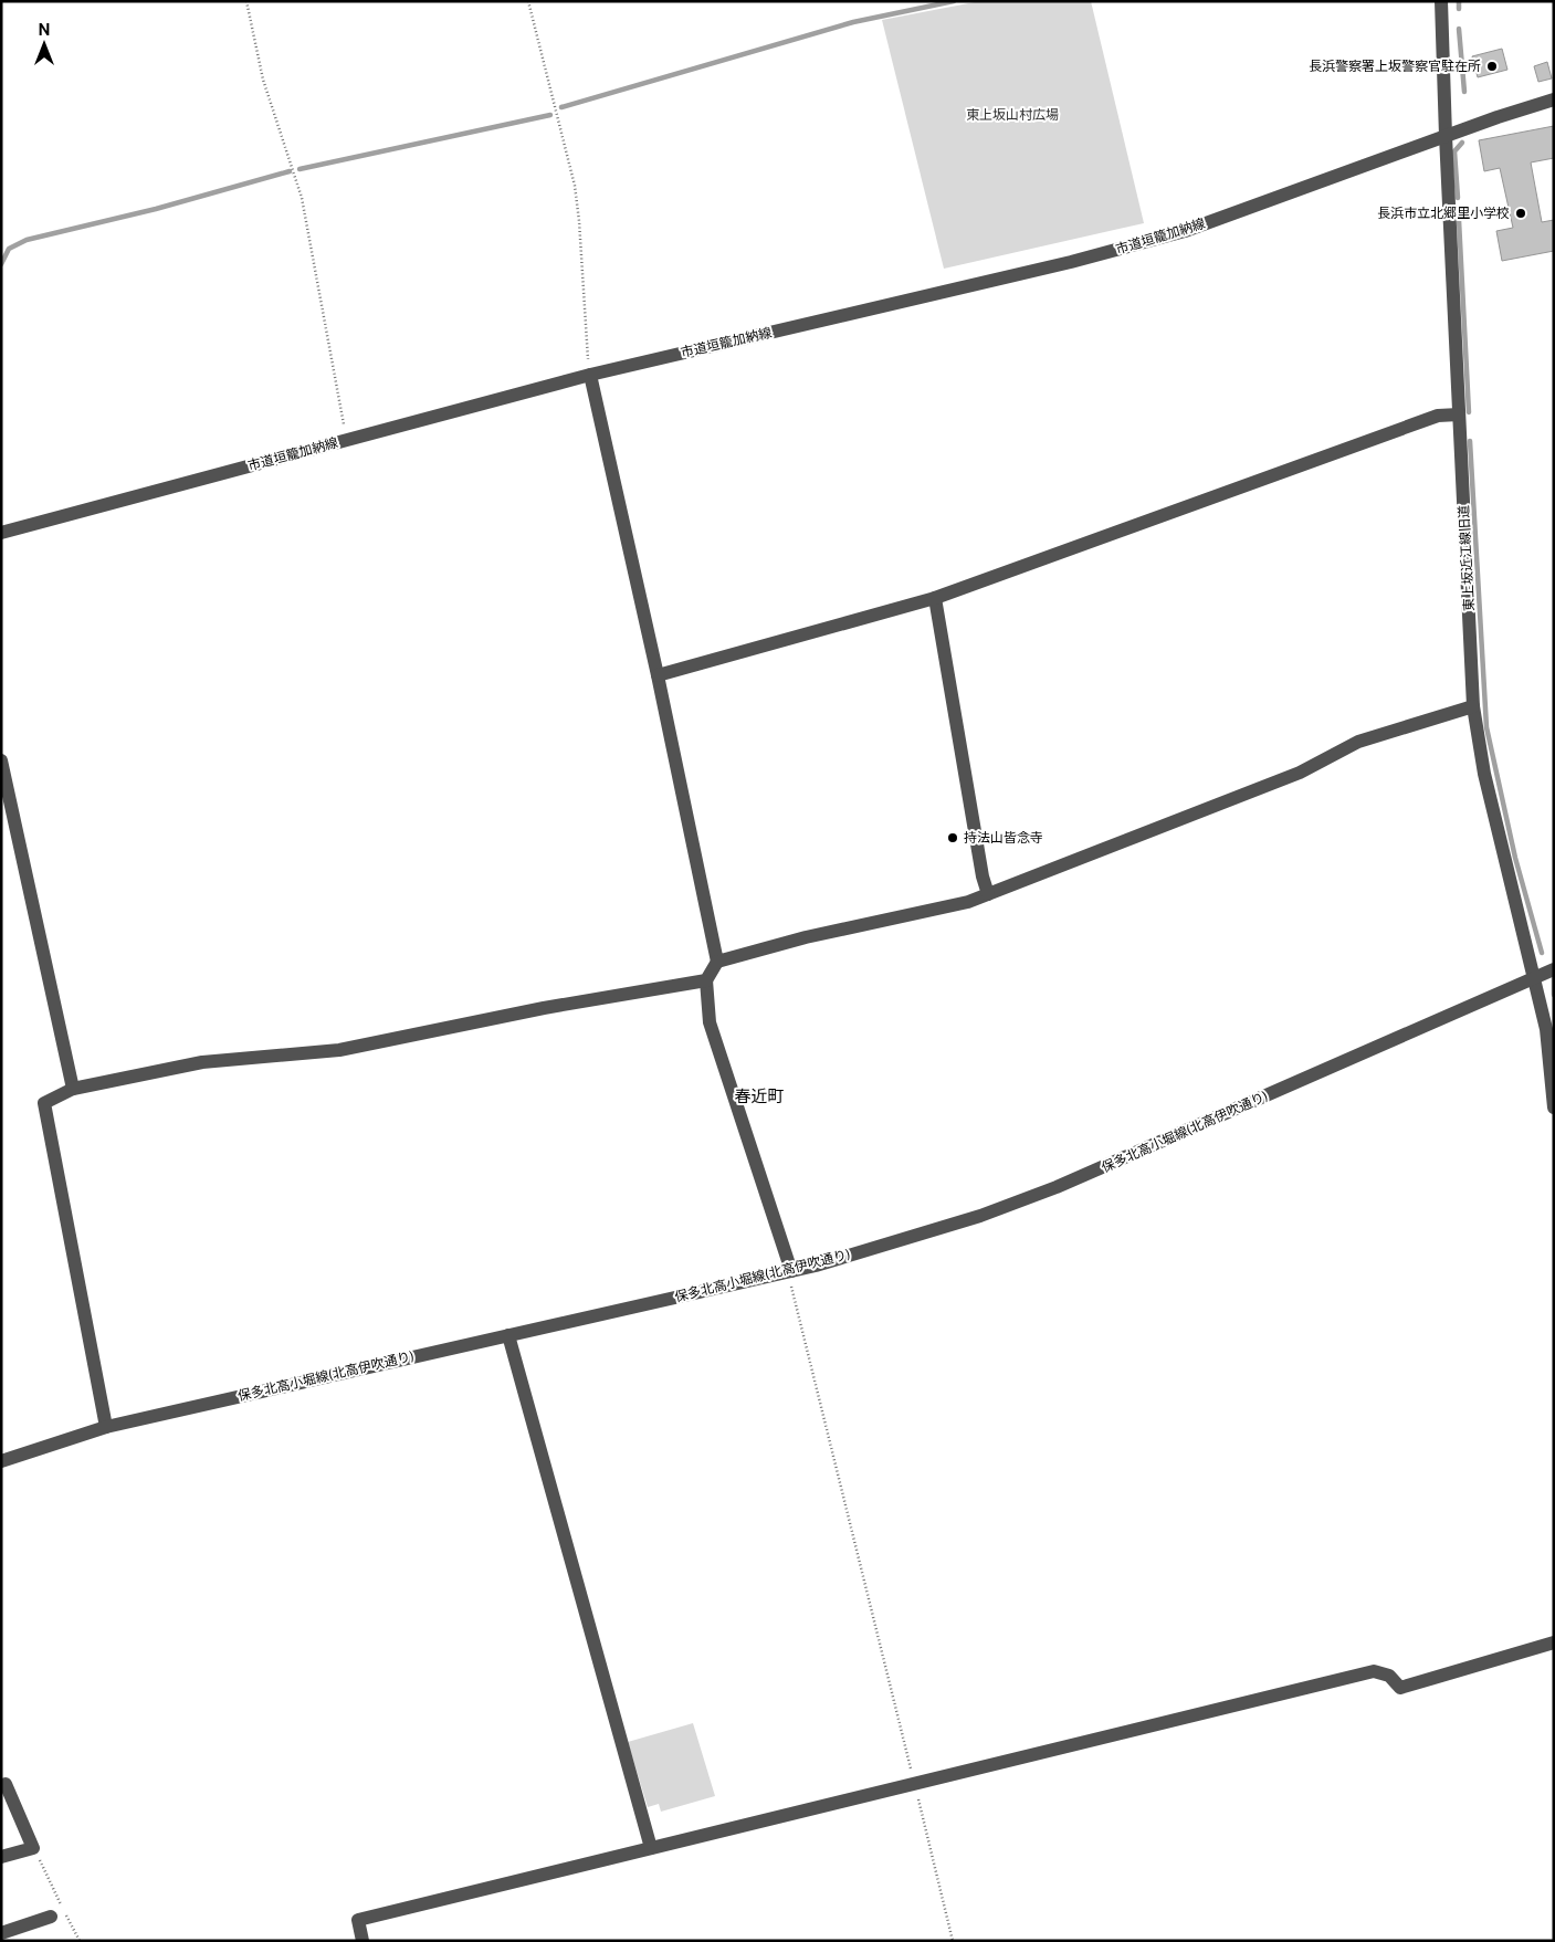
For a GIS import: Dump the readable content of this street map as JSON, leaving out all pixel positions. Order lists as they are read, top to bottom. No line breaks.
{"streets":{"street":["市道垣籠加納線","東上坂近江線旧道","保多北高小堀線(北高伊吹通り)"]},"crossings":[["市道垣籠加納線","東上坂近江線旧道"],["東上坂近江線旧道","保多北高小堀線(北高伊吹通り)"]],"districts":["春近町"],"parks":["東上坂山村広場"],"places":["長浜警察署上坂警察官駐在所","長浜市立北郷里小学校","持法山皆念寺"],"north":"top"}
